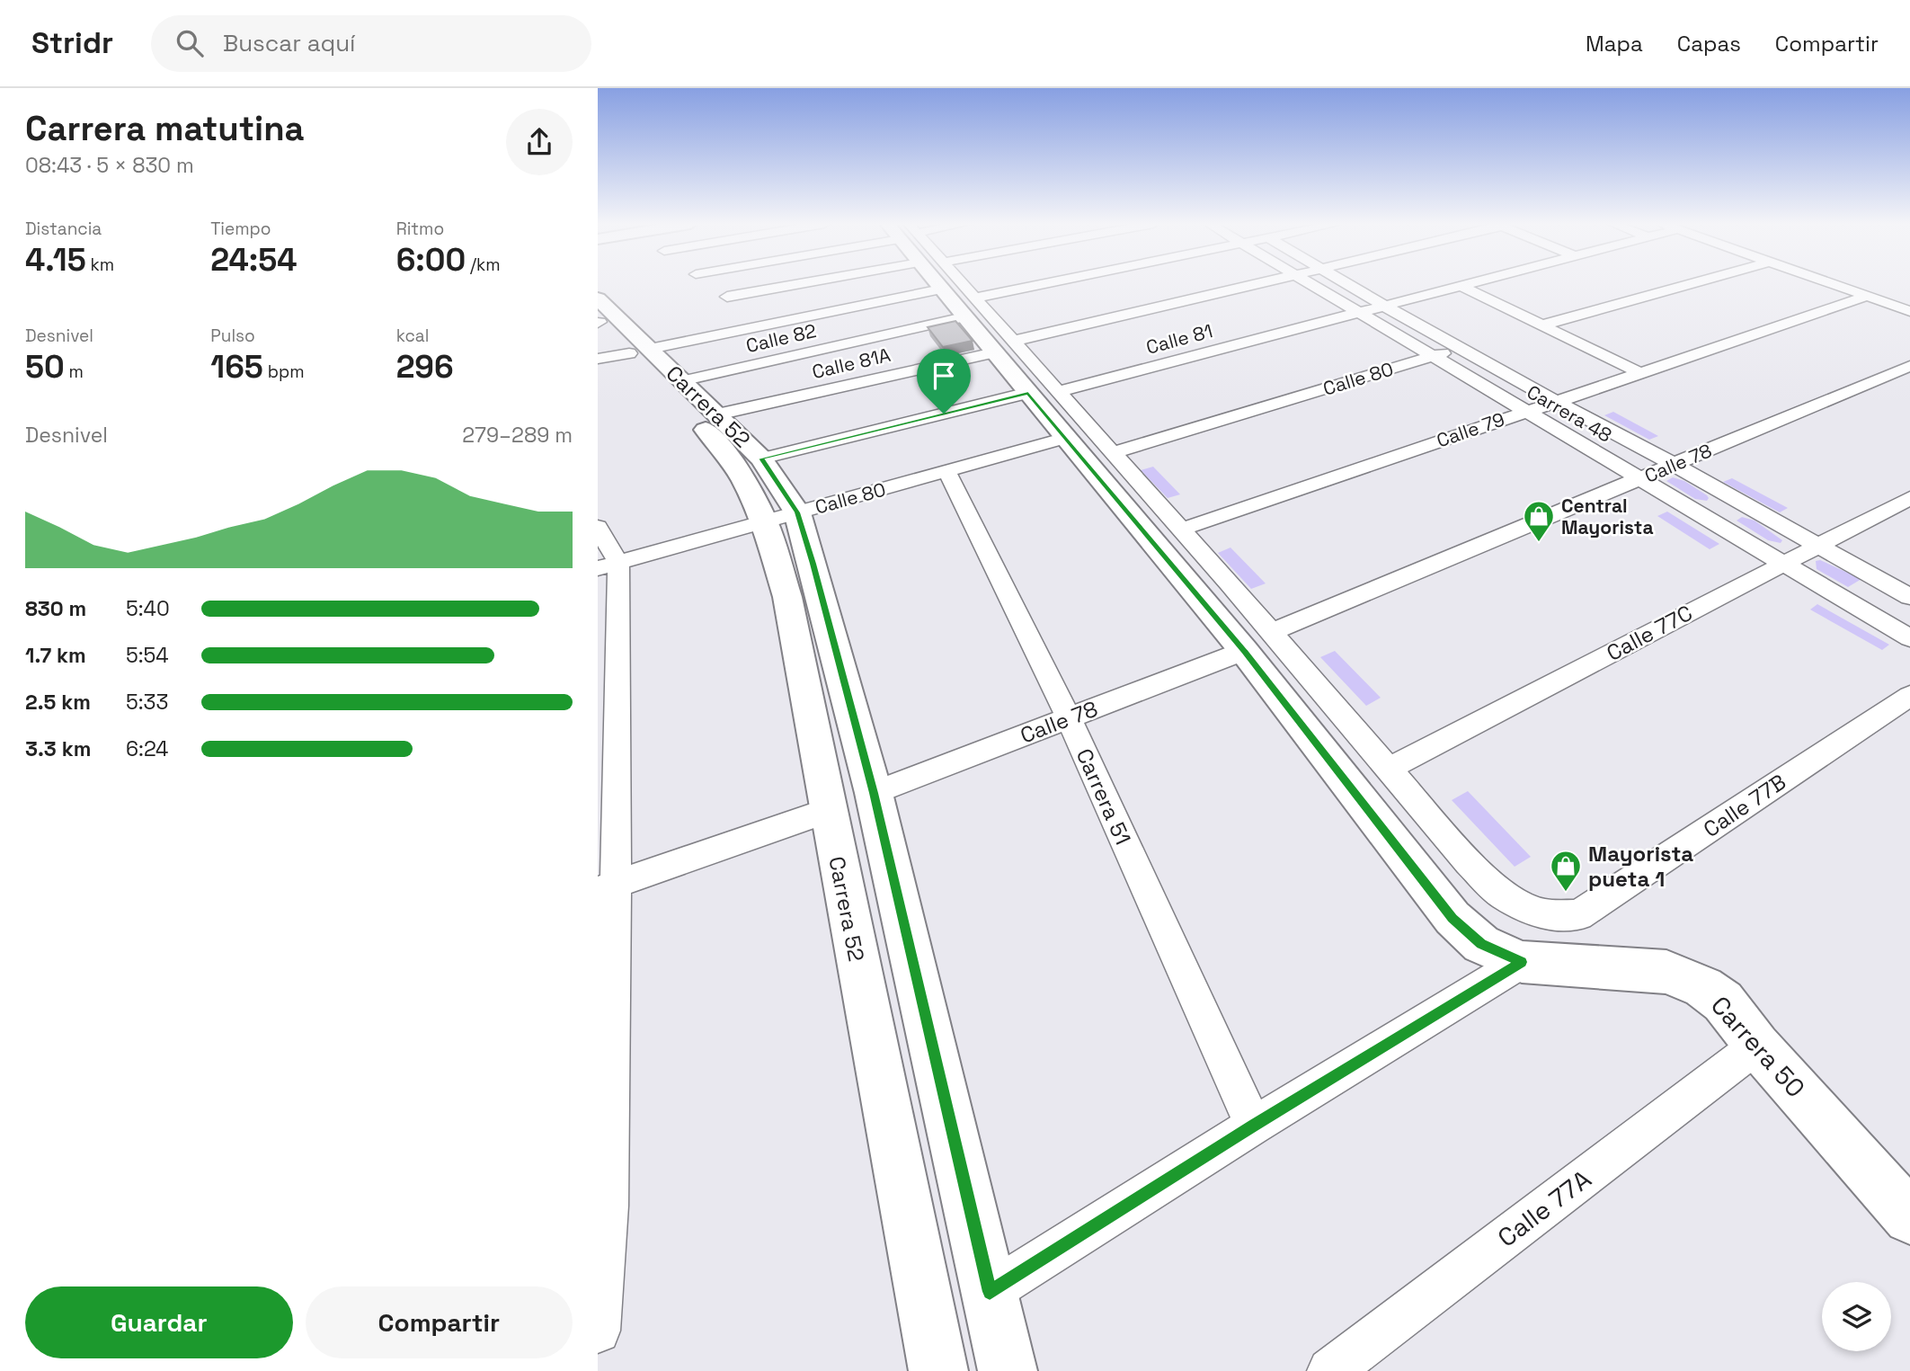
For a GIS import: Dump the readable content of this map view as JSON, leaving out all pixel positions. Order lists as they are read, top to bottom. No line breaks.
{"streets":{"main road":["Carrera 52","Carrera 50"],"street":["Calle 82","Calle 81","Calle 81A","Calle 80","Carrera 48","Calle 79","Calle 78","Calle 77C","Carrera 51","Calle 77B","Calle 77A"]},"crossings":[["Calle 82","Carrera 52"],["Calle 81","Carrera 52"],["Calle 81","Carrera 48"],["Calle 81A","Carrera 52"],["Calle 80","Carrera 52"],["Calle 80","Carrera 48"],["Calle 80","Carrera 51"],["Carrera 52","Calle 78"],["Carrera 48","Calle 79"],["Carrera 48","Calle 78"],["Carrera 48","Calle 77C"],["Calle 78","Carrera 51"],["Calle 77C","Calle 77B"],["Carrera 50","Calle 77A"]],"places":{"shop":["Central Mayorista","Mayorista pueta 1"]},"page":{"header":"Stridr","search":"Buscar aquí","nav":["Mapa","Capas","Compartir"],"heading":["Carrera matutina","08:43 · 5 × 830 m"],"stats":[["Distancia","4.15 km"],["Tiempo","24:54"],["Ritmo","6:00 /km"],["Desnivel","50 m"],["Pulso","165 bpm"],["kcal","296"]],"chart":["Desnivel","279–289 m"],"list":[{"name":"830 m","note":"5:40"},{"name":"1.7 km","note":"5:54"},{"name":"2.5 km","note":"5:33"},{"name":"3.3 km","note":"6:24"}],"buttons":["Guardar","Compartir"]}}
